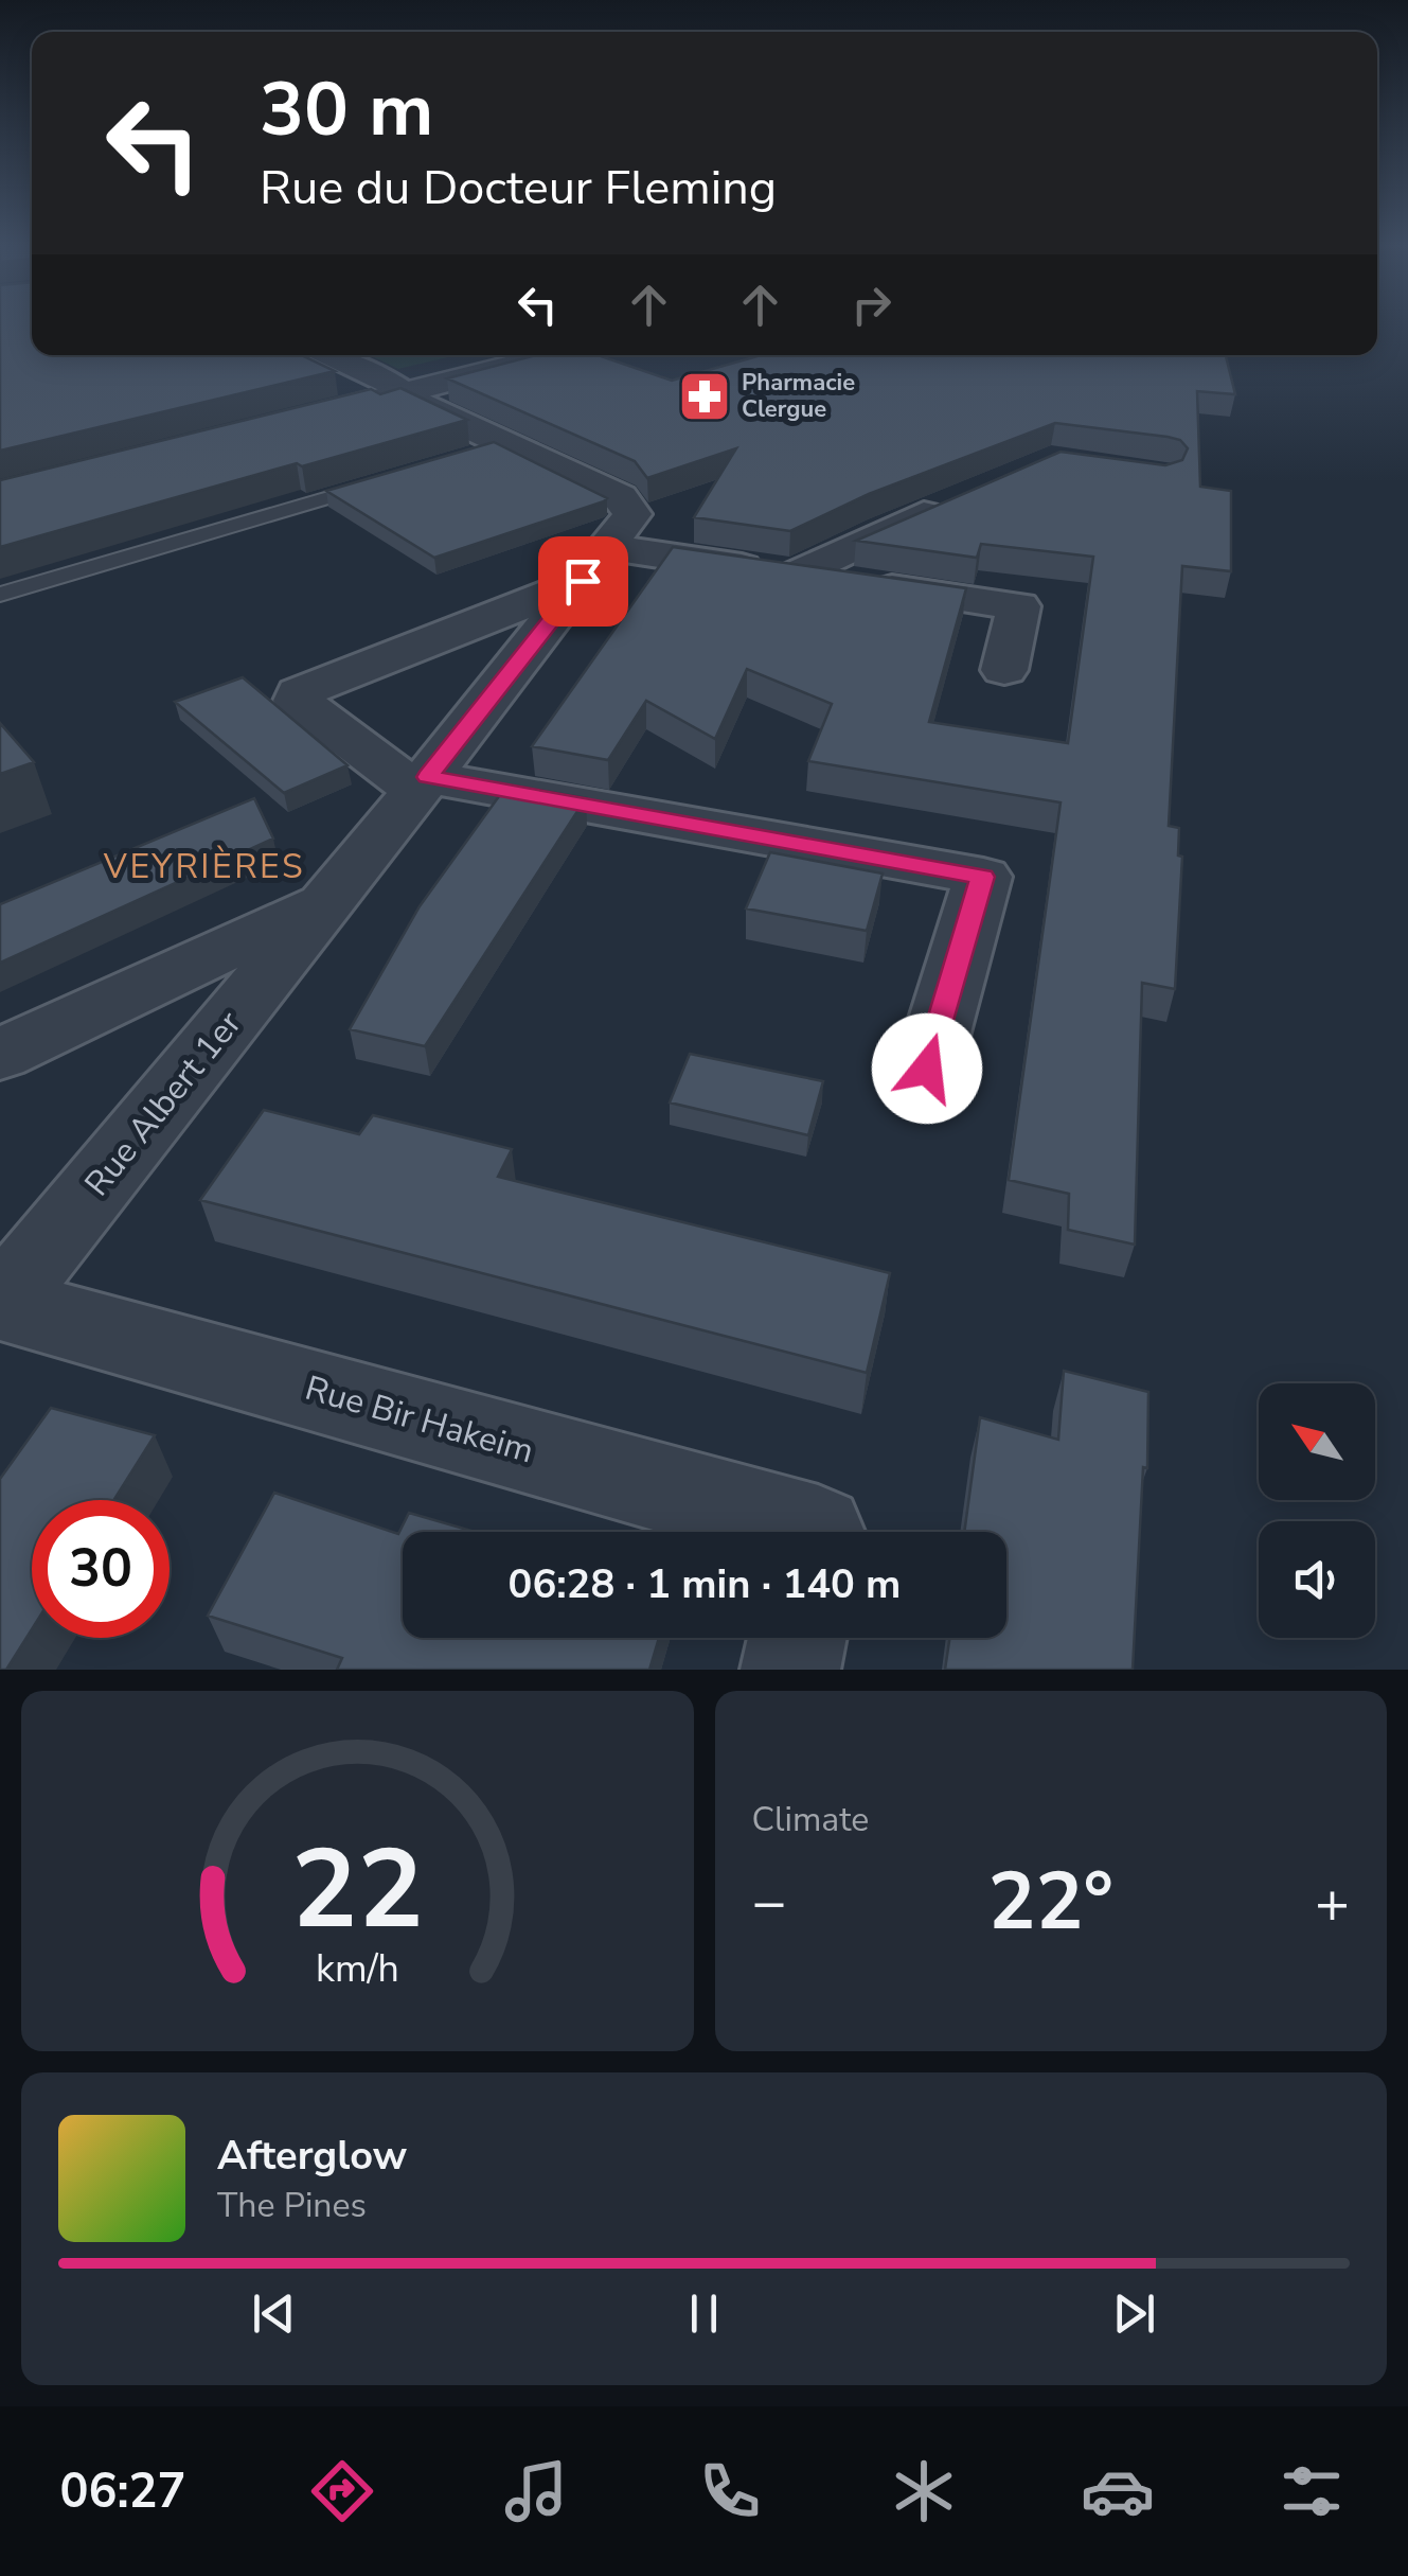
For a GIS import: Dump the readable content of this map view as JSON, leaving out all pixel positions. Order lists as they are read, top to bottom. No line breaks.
{"streets":{"street":["Rue Albert 1er","Rue Bir Hakeim"]},"crossings":[["Rue Albert 1er","Rue Bir Hakeim"]],"districts":["VEYRIÈRES"],"places":{"pharmacy":["Pharmacie Clergue"]},"north":"top left","page":{"turn":["30 m","Rue du Docteur Fleming"],"limit":"30","trip":"06:28 · 1 min · 140 m","tile":"Climate","heat":["−","22°","+"],"song":["Afterglow","The Pines"],"tabs":"06:27","gauge":["22","km/h"]}}
